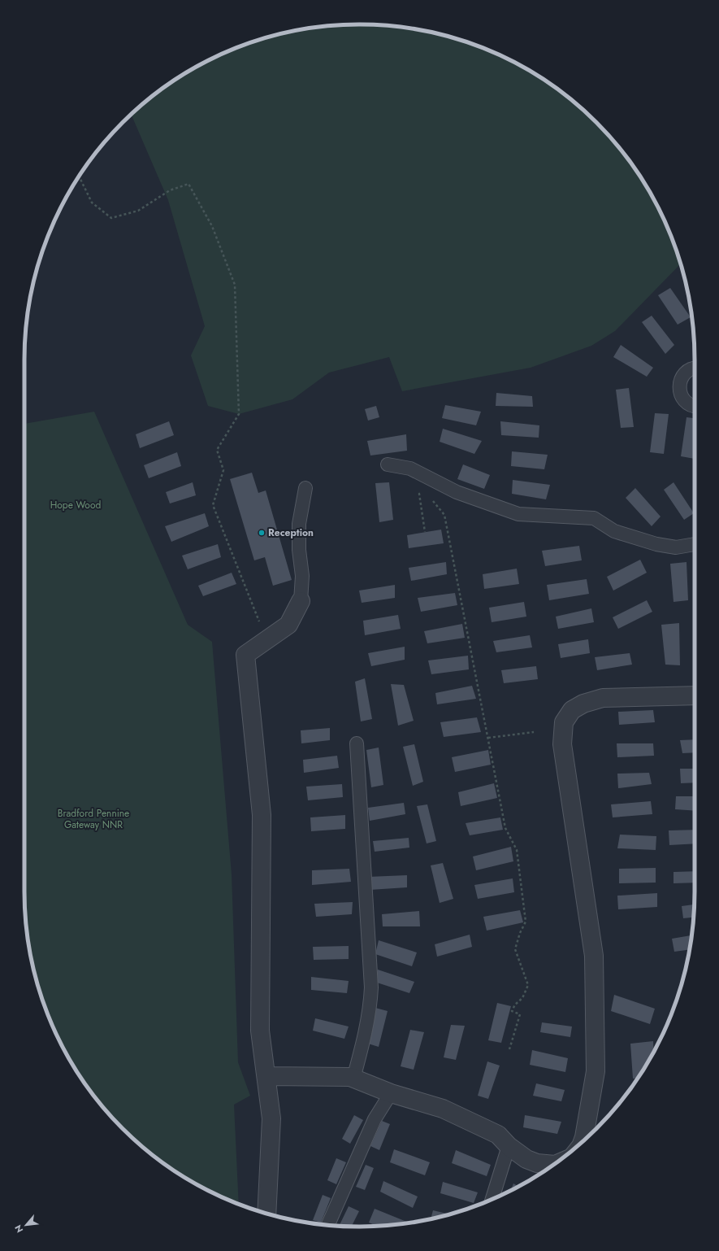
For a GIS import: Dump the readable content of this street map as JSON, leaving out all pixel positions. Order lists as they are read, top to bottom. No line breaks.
{"parks":["Hope Wood","Bradford Pennine Gateway NNR"],"places":["Reception"],"north":"bottom left"}
